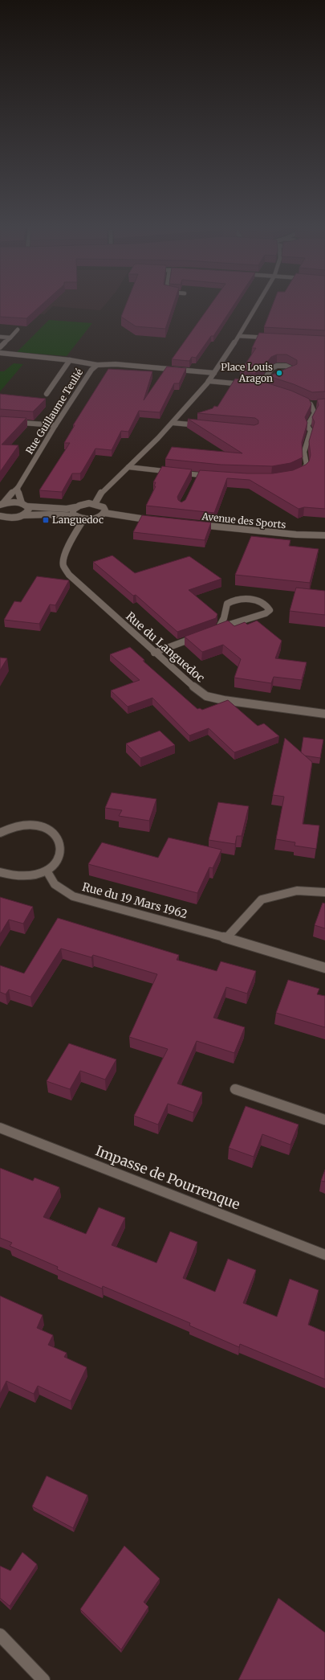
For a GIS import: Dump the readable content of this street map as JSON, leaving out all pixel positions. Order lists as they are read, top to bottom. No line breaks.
{"streets":{"street":["Rue Guillaume Teulié","Avenue des Sports","Rue du Languedoc","Rue du 19 Mars 1962","Impasse de Pourrenque"]},"places":{"other":["Place Louis Aragon"],"transit":["Languedoc"]}}
